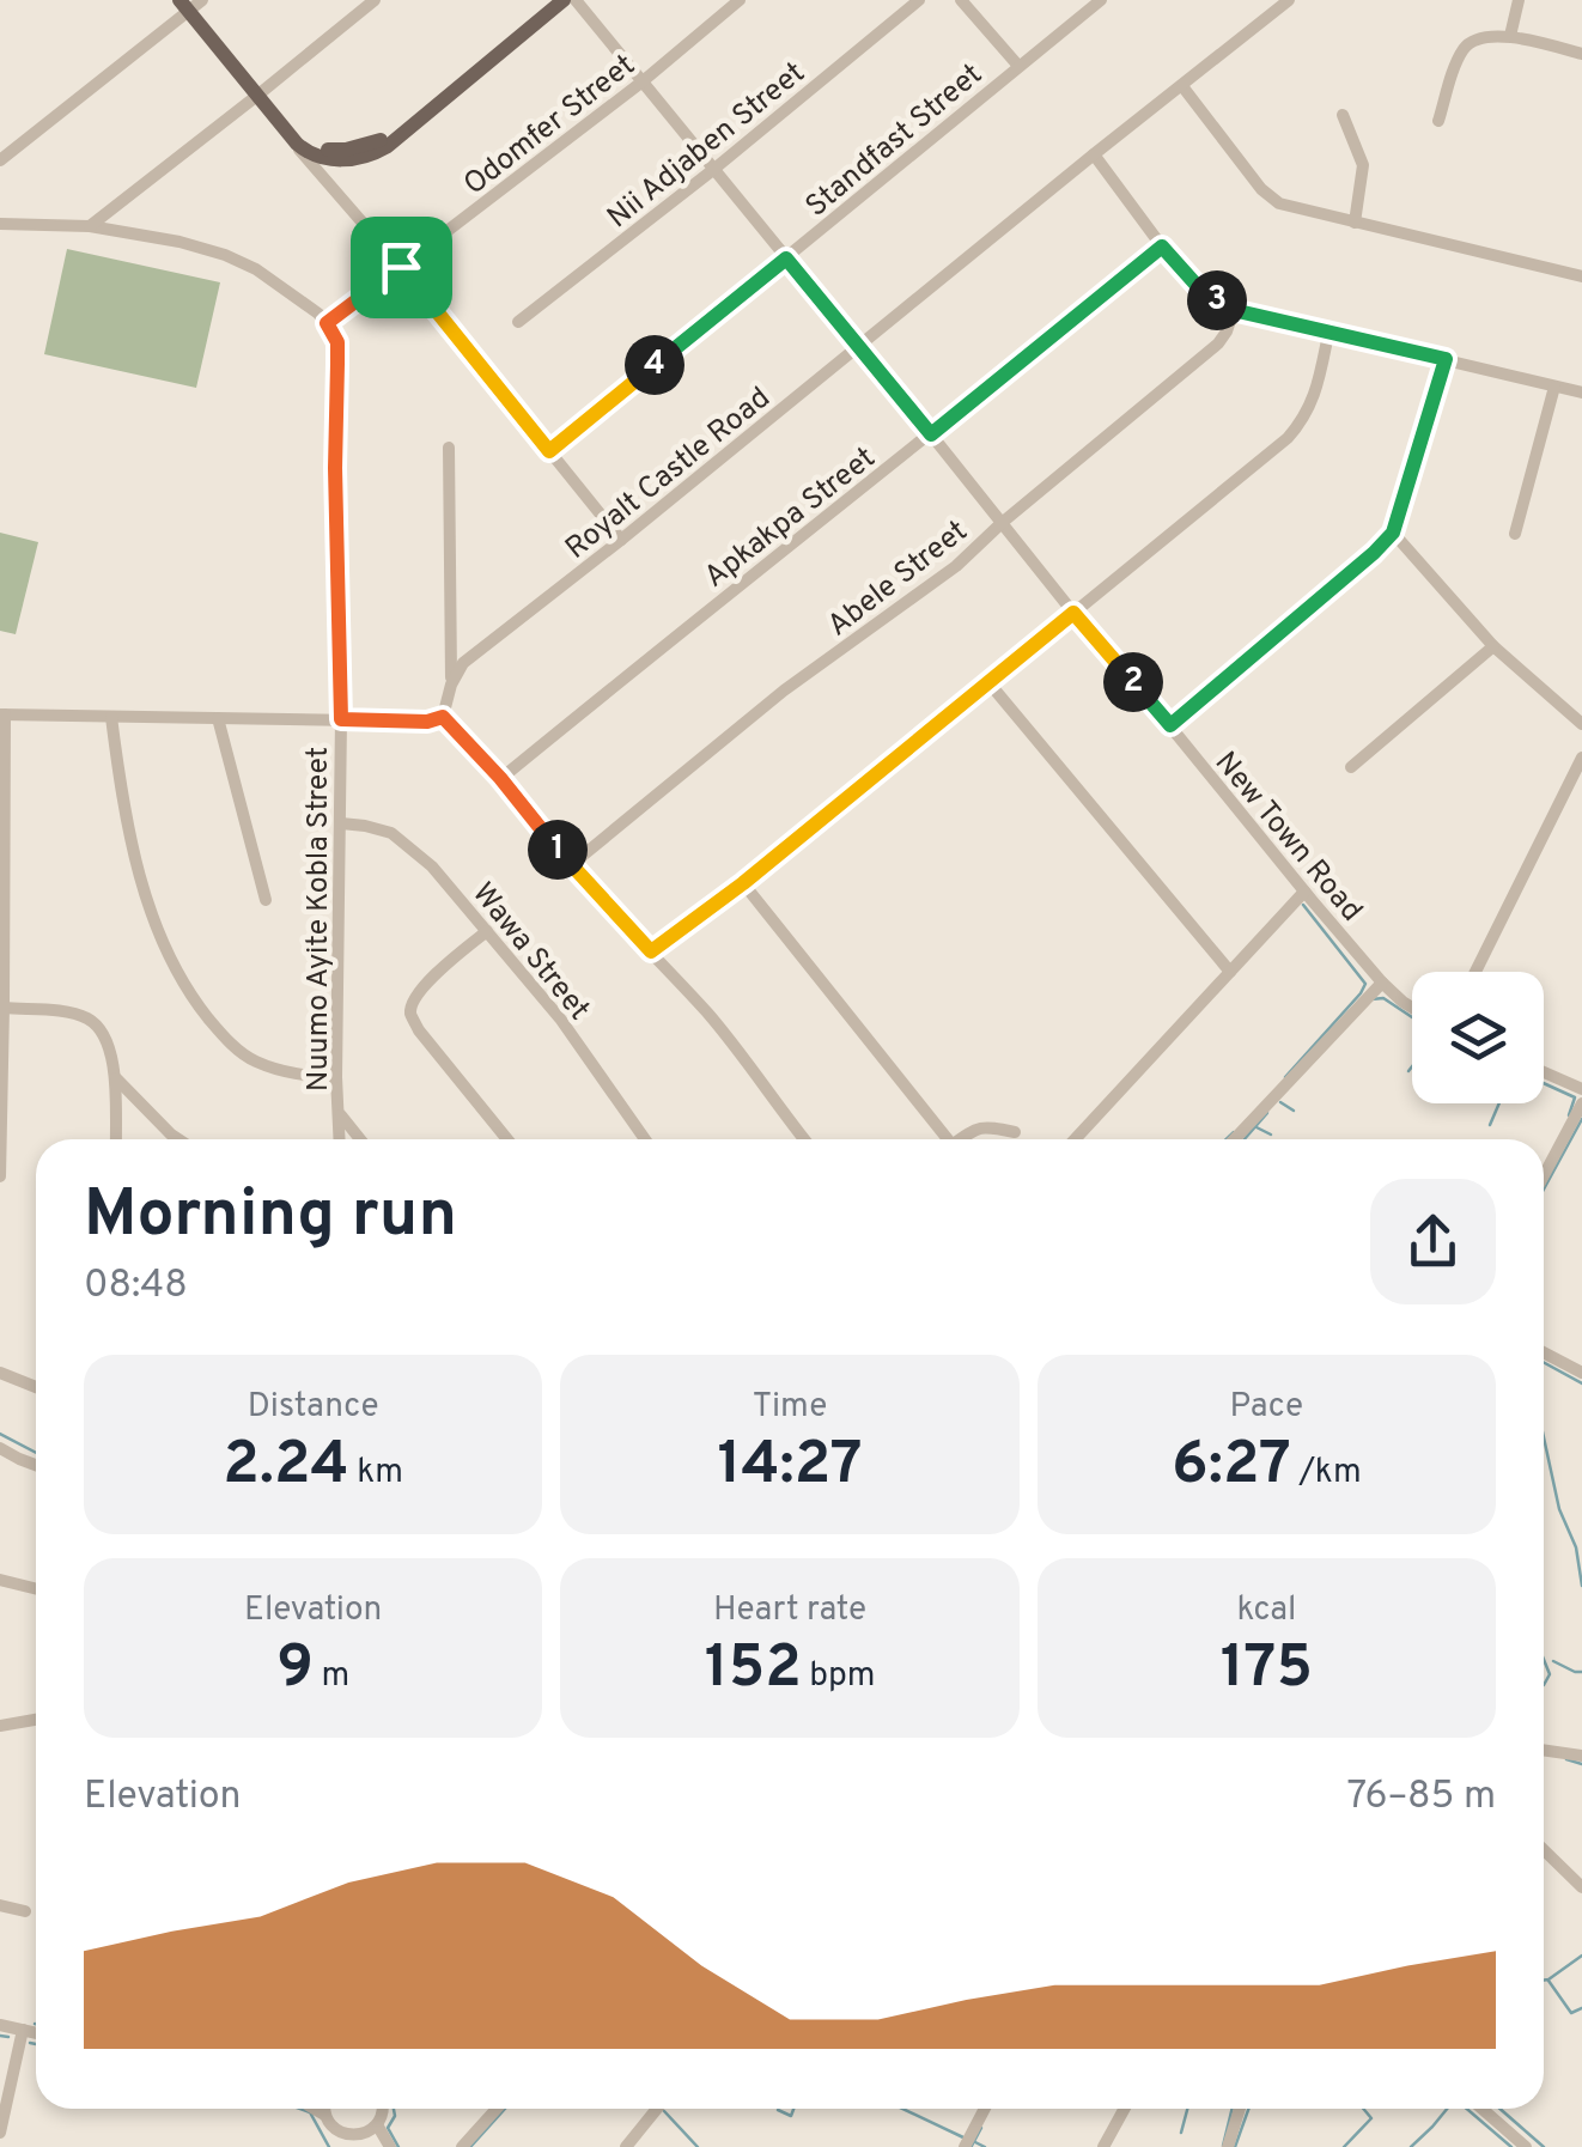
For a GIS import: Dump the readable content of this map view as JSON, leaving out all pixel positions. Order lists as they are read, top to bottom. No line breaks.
{"streets":{"street":["Odomfer Street","Standfast Street","Nii Adjaben Street","Royalt Castle Road","Apkakpa Street","Abele Street","New Town Road","Nuumo Ayite Kobla Street","Wawa Street"]},"crossings":[["Odomfer Street","New Town Road"],["Odomfer Street","Nuumo Ayite Kobla Street"],["Standfast Street","New Town Road"],["Nii Adjaben Street","New Town Road"],["Royalt Castle Road","New Town Road"],["Apkakpa Street","New Town Road"],["Abele Street","New Town Road"],["Nuumo Ayite Kobla Street","Wawa Street"]],"page":{"pins":["3","4","2","1"],"heading":["Morning run","08:48"],"stats":[["Distance","2.24 km"],["Time","14:27"],["Pace","6:27 /km"],["Elevation","9 m"],["Heart rate","152 bpm"],["kcal","175"]],"chart":["Elevation","76–85 m"]}}
